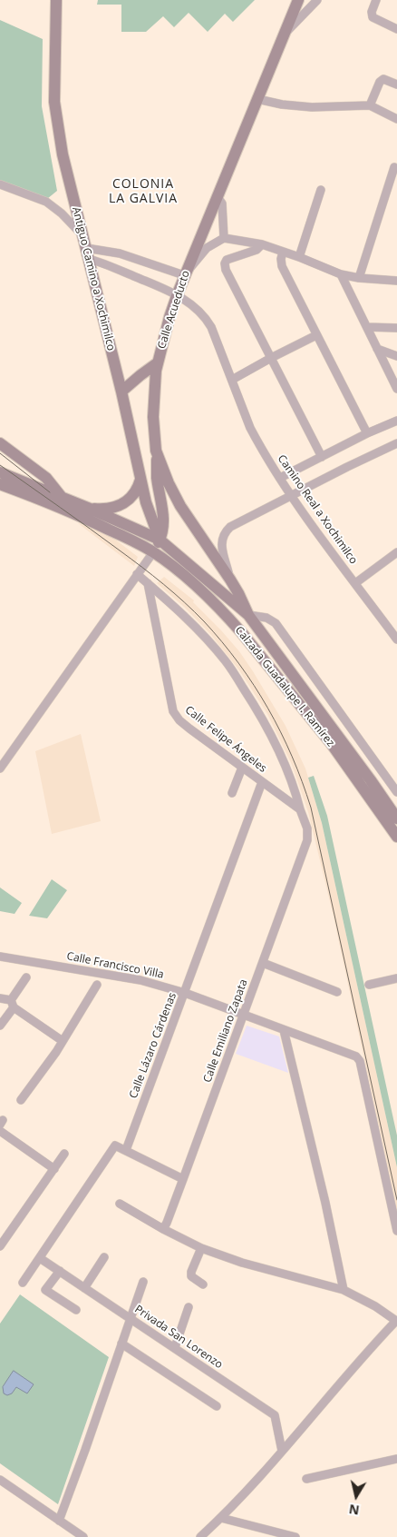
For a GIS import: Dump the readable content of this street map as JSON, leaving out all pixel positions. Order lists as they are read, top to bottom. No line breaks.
{"streets":{"main road":["Antiguo Camino a Xochimilco","Calle Acueducto","Calzada Guadalupe I. Ramírez"],"street":["Camino Real a Xochimilco","Calle Felipe Ángeles","Calle Francisco Villa","Calle Emiliano Zapata","Calle Lázaro Cárdenas","Privada San Lorenzo"]},"crossings":[["Antiguo Camino a Xochimilco","Camino Real a Xochimilco"],["Antiguo Camino a Xochimilco","Calzada Guadalupe I. Ramírez"],["Calle Acueducto","Camino Real a Xochimilco"],["Calle Acueducto","Calzada Guadalupe I. Ramírez"],["Calle Felipe Ángeles","Calle Emiliano Zapata"],["Calle Felipe Ángeles","Calle Lázaro Cárdenas"],["Calle Francisco Villa","Calle Emiliano Zapata"],["Calle Francisco Villa","Calle Lázaro Cárdenas"]],"districts":["COLONIA LA GALVIA"],"north":"bottom"}
